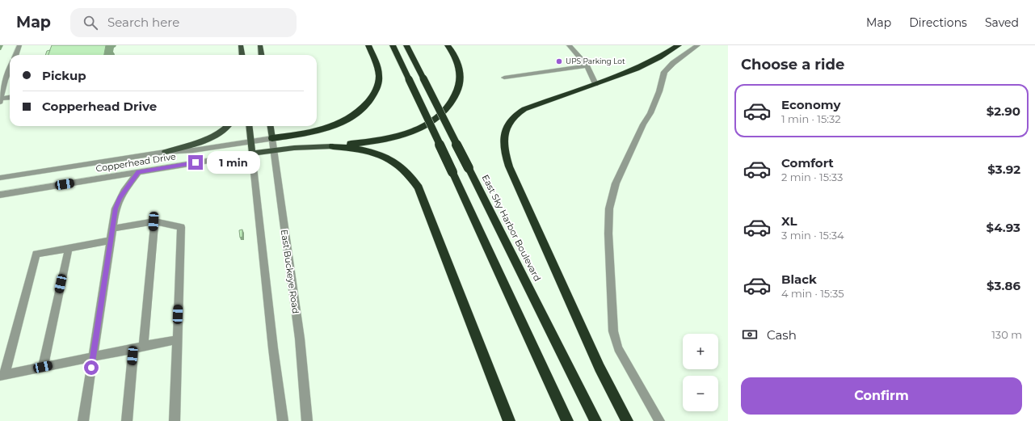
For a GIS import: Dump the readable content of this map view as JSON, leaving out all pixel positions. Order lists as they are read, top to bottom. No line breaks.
{"streets":{"highway":["East Sky Harbor Boulevard"],"main road":["Copperhead Drive","East Buckeye Road"]},"crossings":[["Copperhead Drive","East Buckeye Road"]],"places":["UPS Parking Lot"],"page":{"header":"Map","search":"Search here","nav":["Map","Directions","Saved"],"heading":"Choose a ride","banner":["Pickup","Copperhead Drive"],"list":[{"name":"Economy","note":"1 min · 15:32","value":"$2.90"},{"name":"Comfort","note":"2 min · 15:33","value":"$3.92"},{"name":"XL","note":"3 min · 15:34","value":"$4.93"},{"name":"Black","note":"4 min · 15:35","value":"$3.86"}],"bubble":"1 min","pay":["Cash","130 m"],"map_buttons":["+","−"],"buttons":"Confirm"}}
